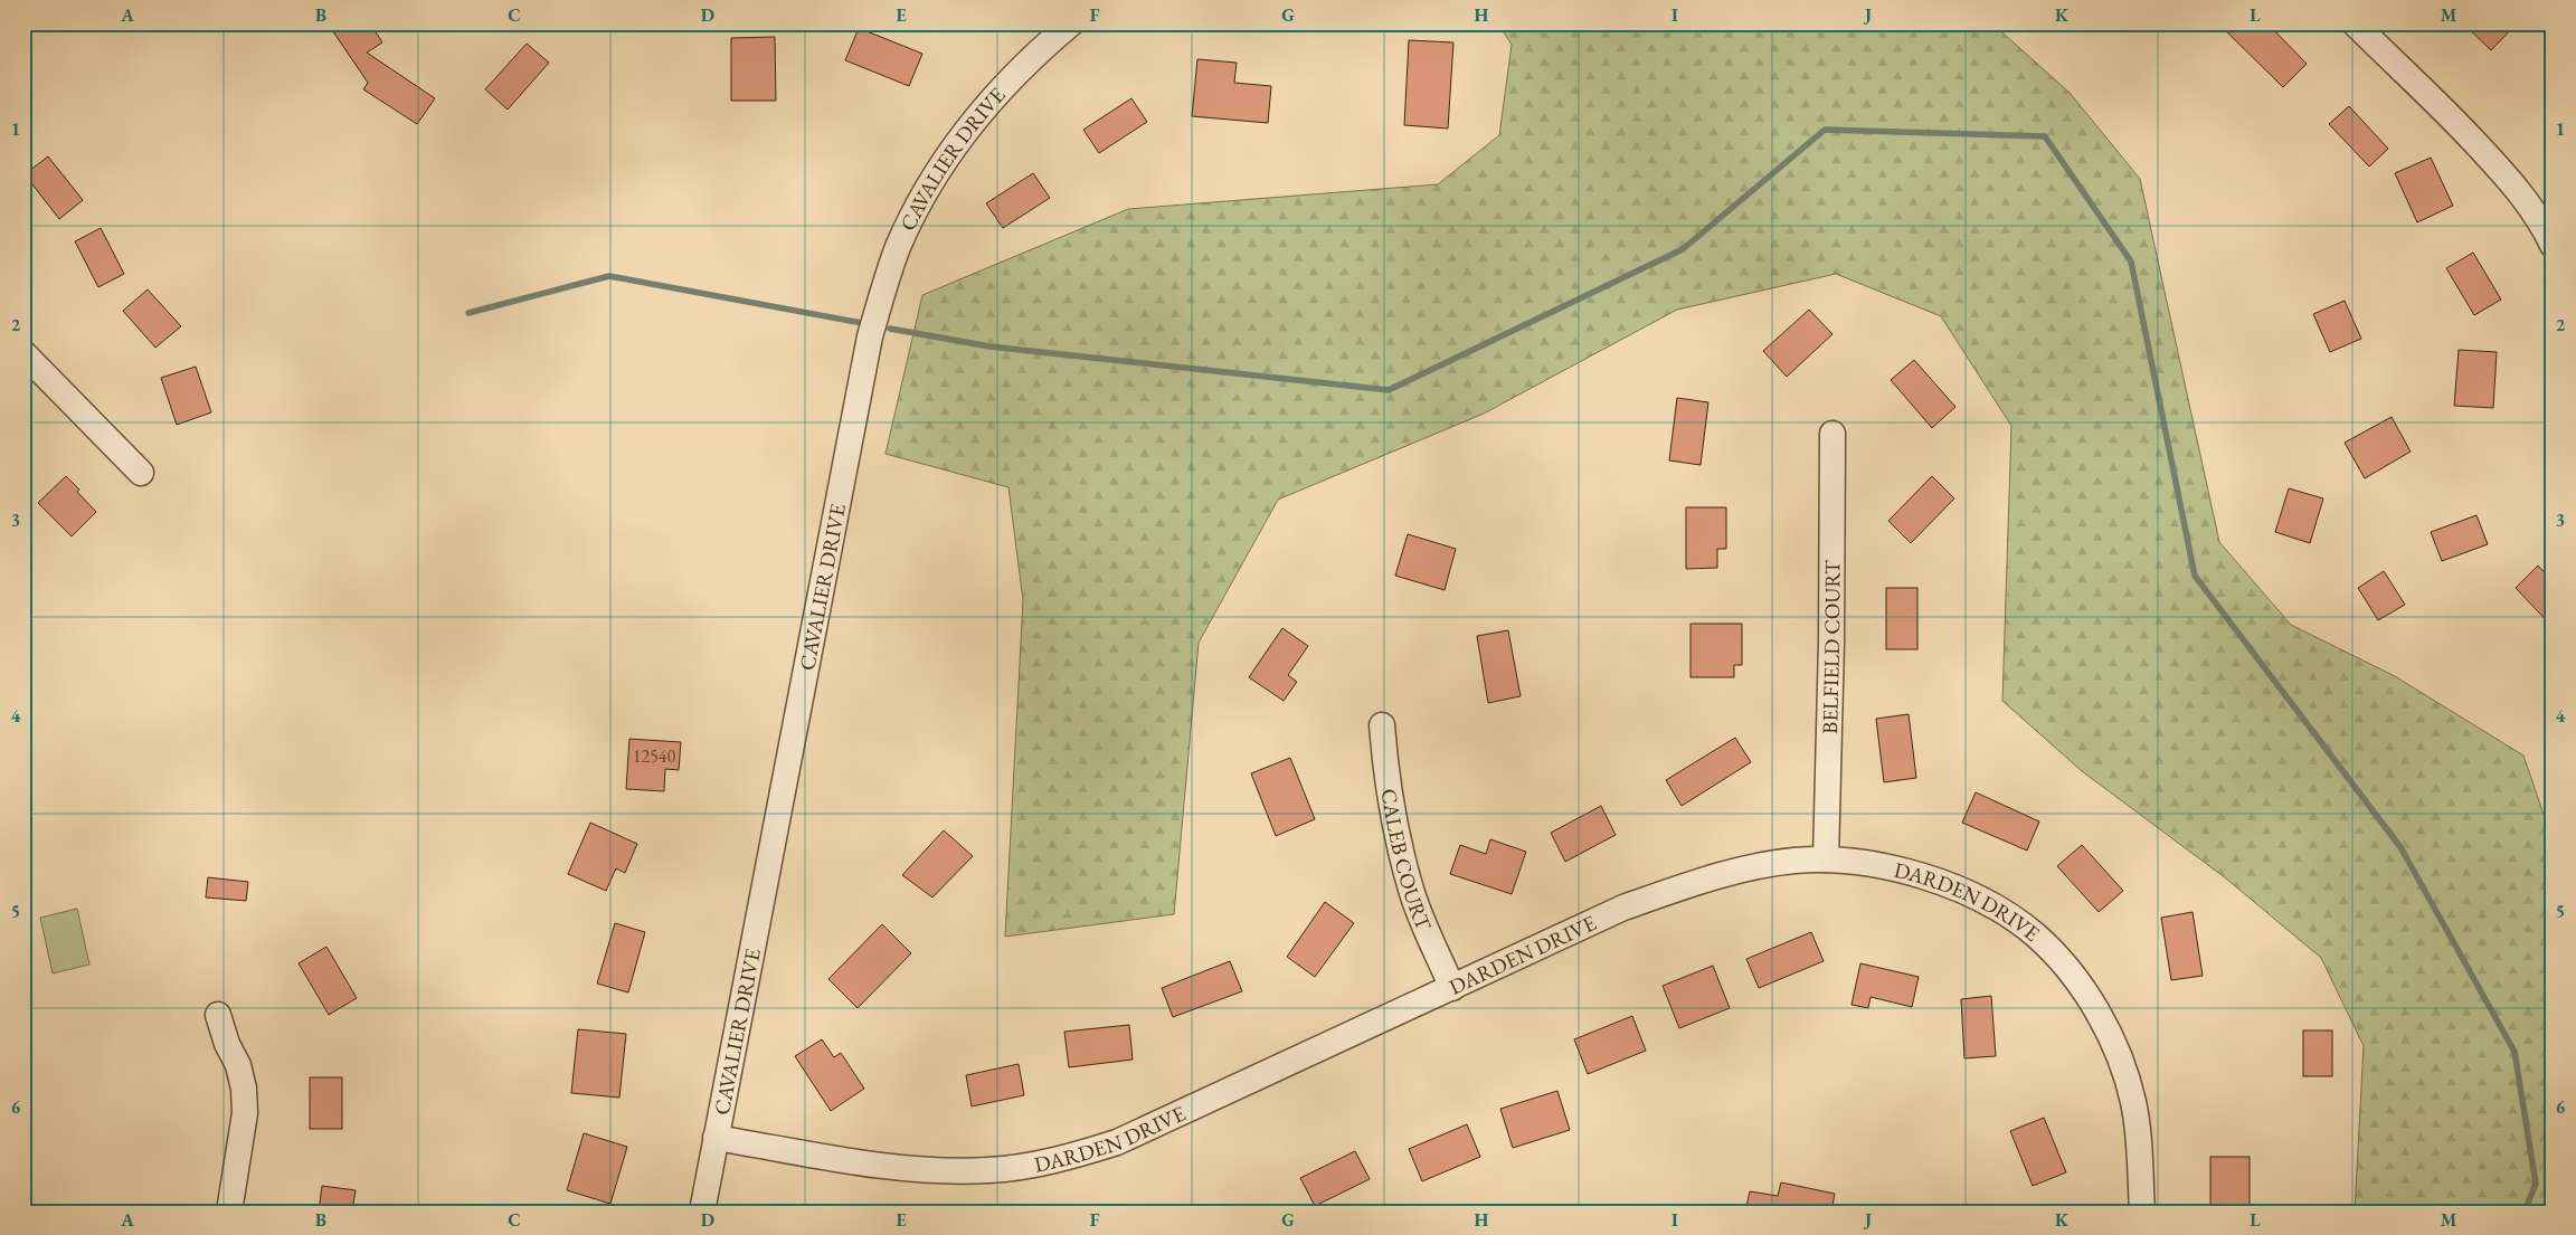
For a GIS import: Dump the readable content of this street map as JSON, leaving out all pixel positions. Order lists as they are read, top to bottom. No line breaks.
{"streets":{"street":["CAVALIER DRIVE","BELFIELD COURT","CALEB COURT","DARDEN DRIVE"]},"crossings":[["CAVALIER DRIVE","DARDEN DRIVE"],["BELFIELD COURT","DARDEN DRIVE"],["CALEB COURT","DARDEN DRIVE"]],"house_numbers":["12540"],"grid":{"columns":["A","B","C","D","E","F","G","H","I","J","K","L","M"],"rows":["1","2","3","4","5","6"]}}
